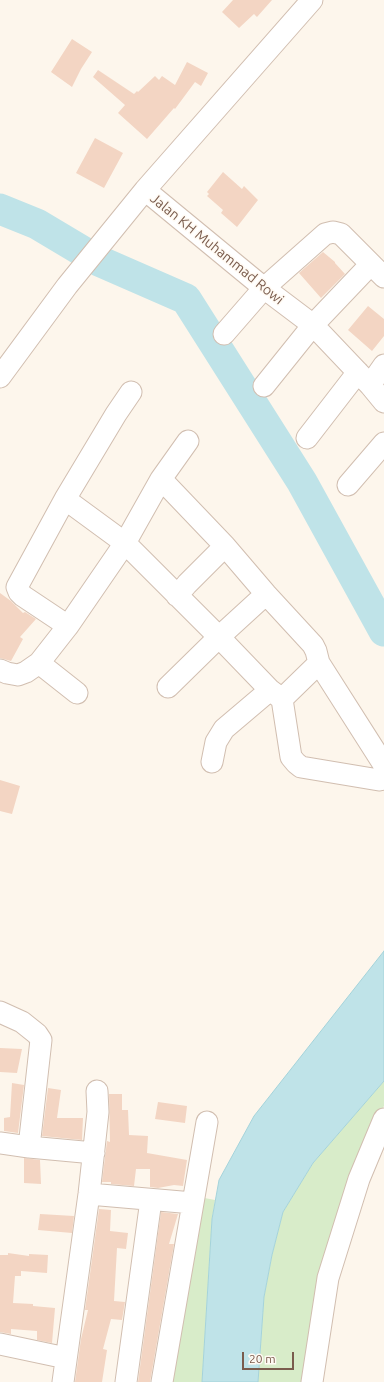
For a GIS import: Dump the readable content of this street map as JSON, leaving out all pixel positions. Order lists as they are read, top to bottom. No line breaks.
{"streets":{"street":["Jalan KH Muhammad Rowi"]},"scale_bar":"20 m"}
